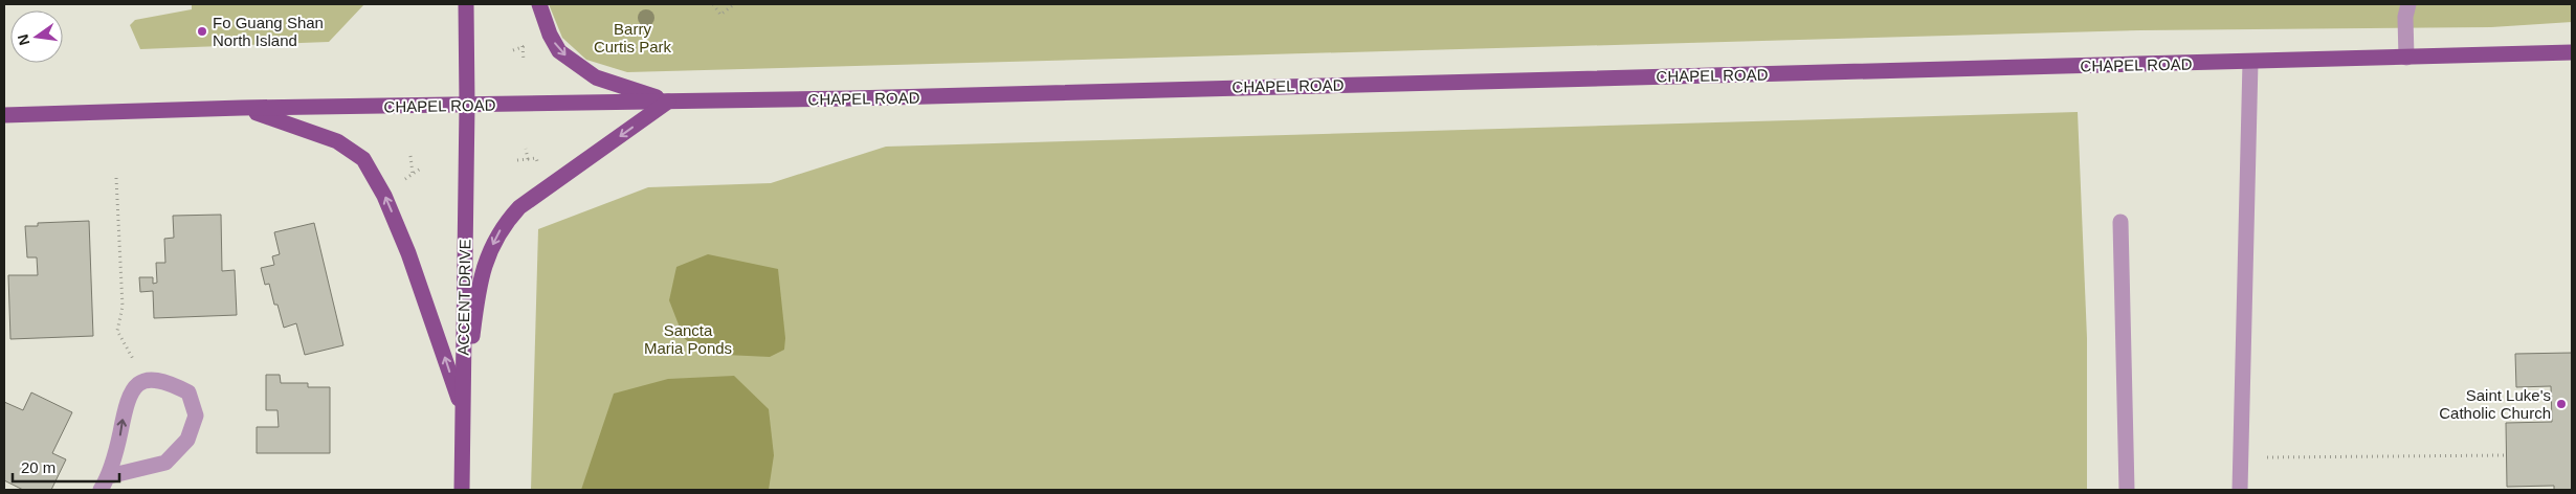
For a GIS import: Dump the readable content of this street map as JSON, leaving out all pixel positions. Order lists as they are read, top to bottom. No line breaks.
{"streets":{"main road":["CHAPEL ROAD","ACCENT DRIVE"]},"crossings":[["CHAPEL ROAD","ACCENT DRIVE"]],"parks":["Barry Curtis Park","Sancta Maria Ponds"],"places":["Fo Guang Shan North Island","Saint Luke's Catholic Church"],"scale_bar":"20 m","north":"left"}
